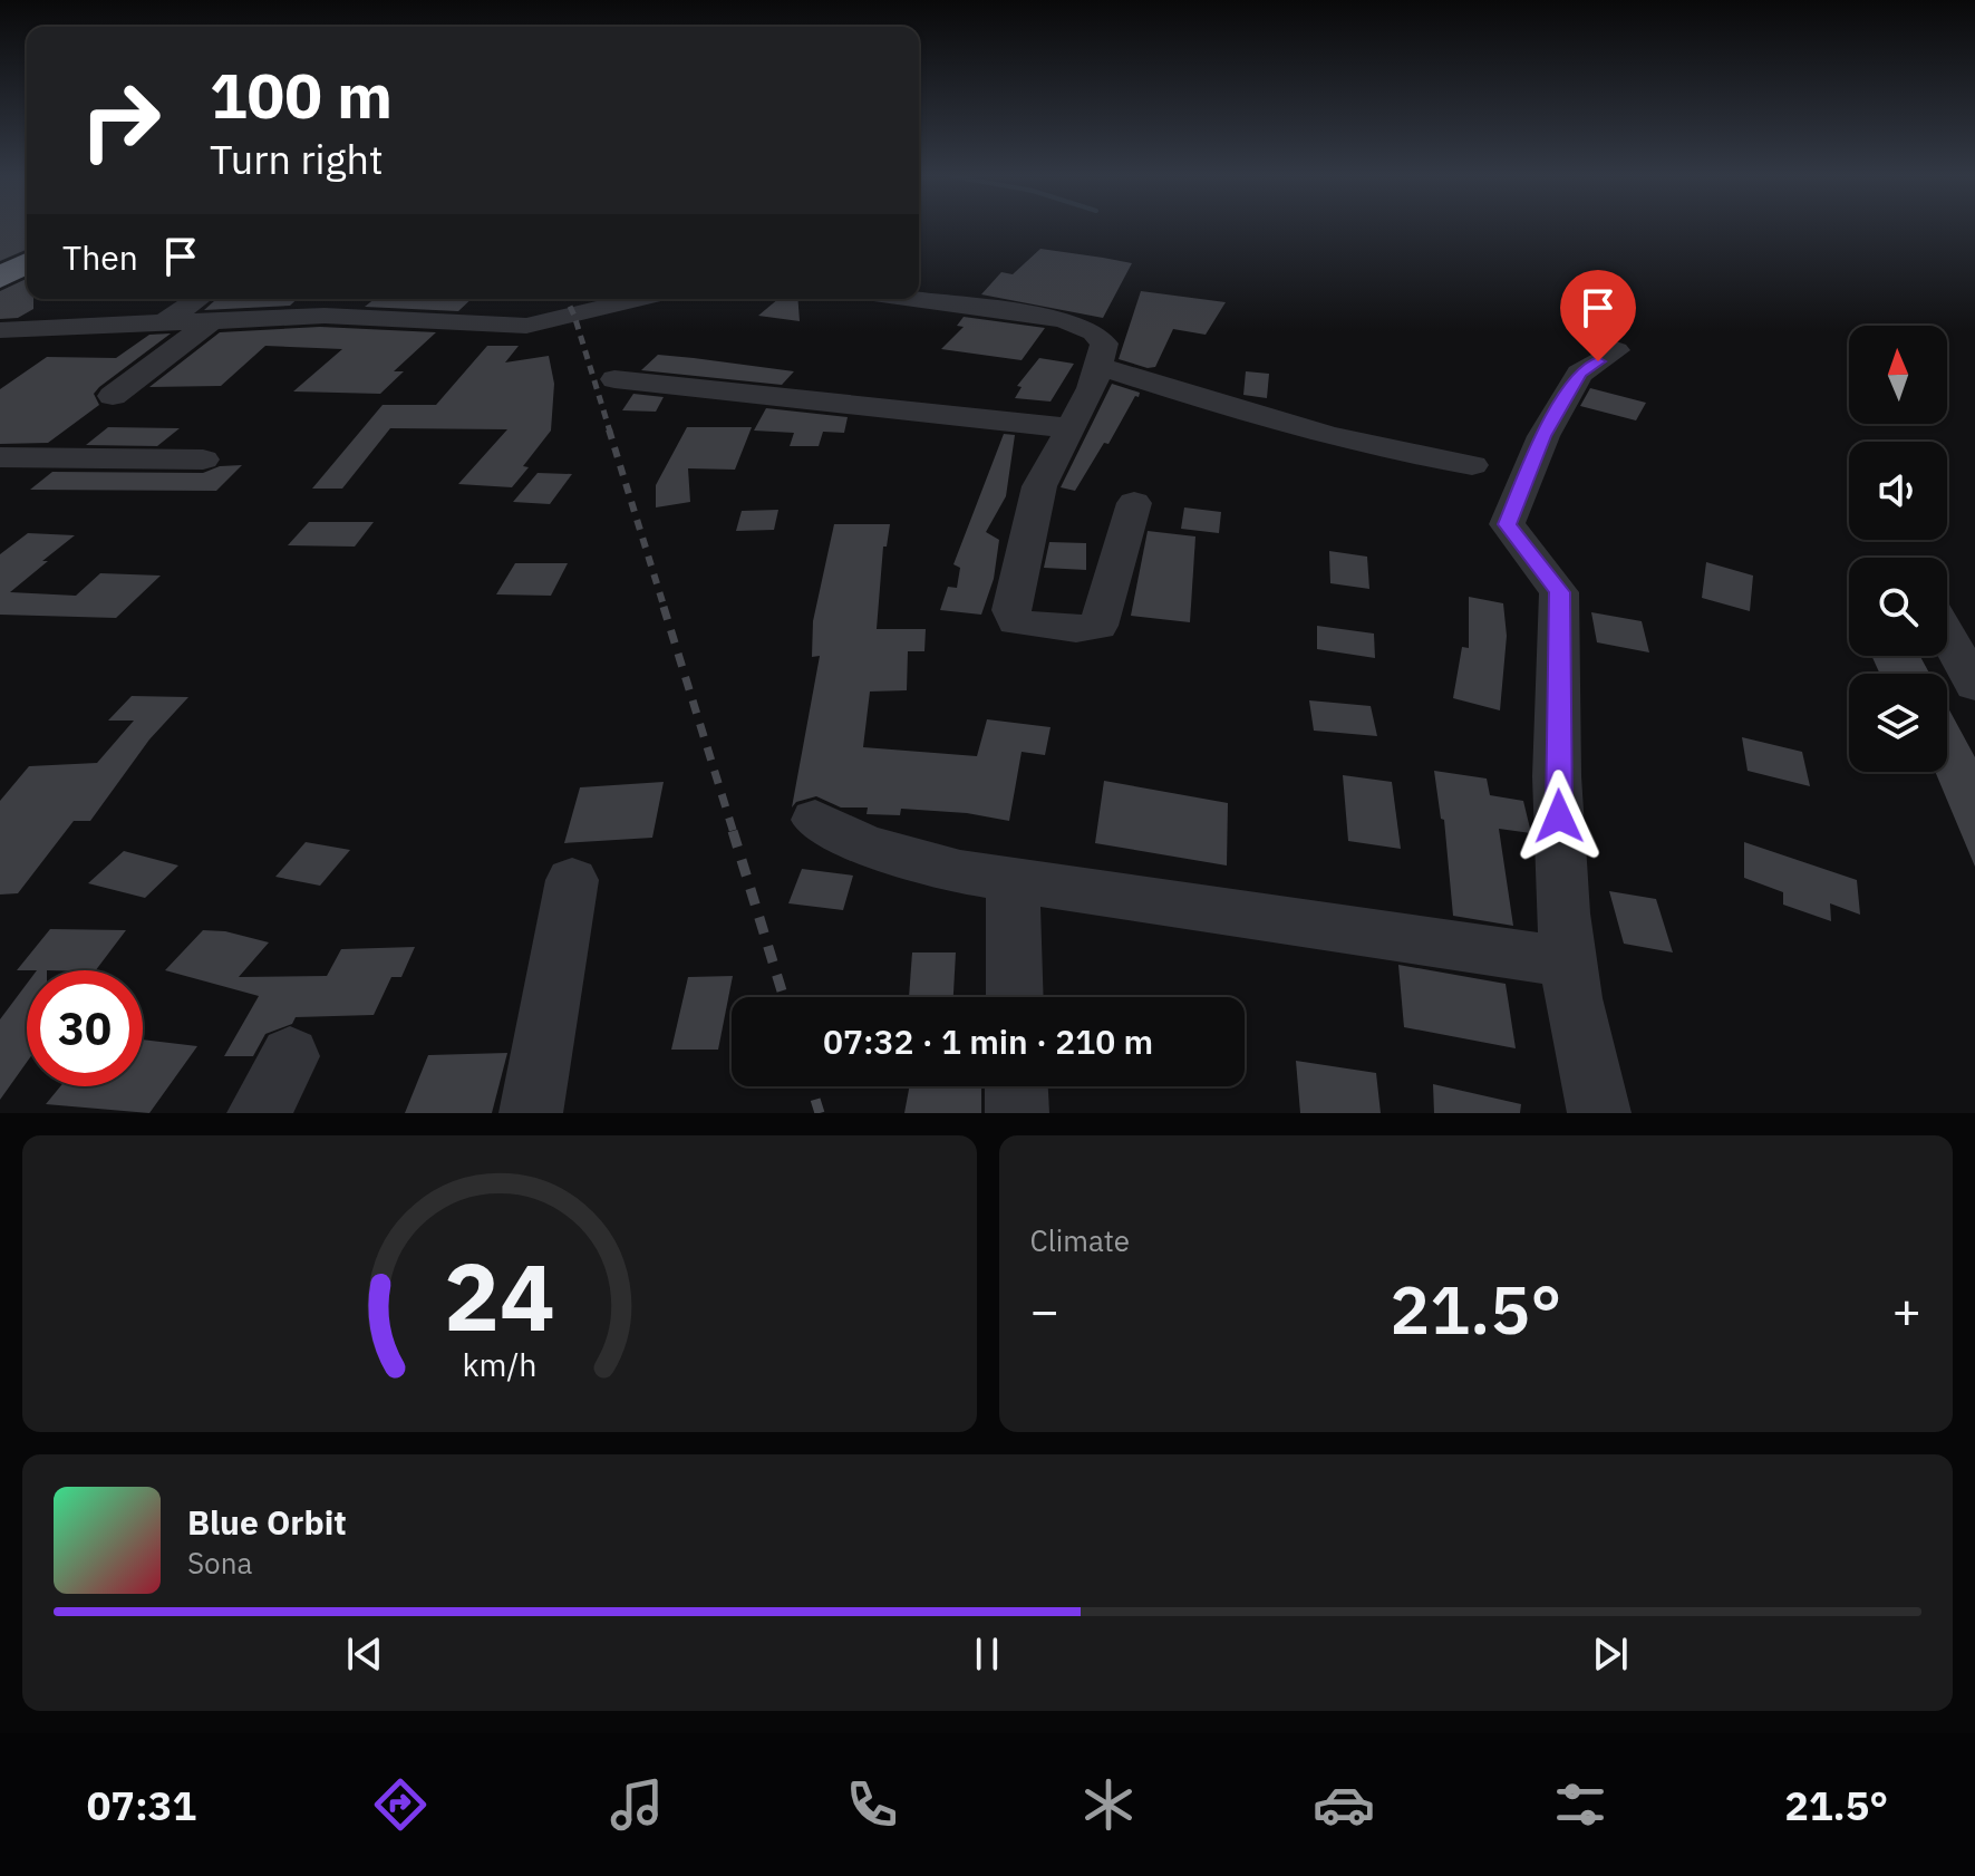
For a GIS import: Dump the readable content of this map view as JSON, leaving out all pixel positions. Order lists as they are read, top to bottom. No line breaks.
{"north":"top","page":{"turn":["100 m","Turn right"],"then":"Then","limit":"30","trip":"07:32 · 1 min · 210 m","tile":"Climate","heat":["−","21.5°","+"],"song":["Blue Orbit","Sona"],"tabs":["07:31","21.5°"],"gauge":["24","km/h"]}}
